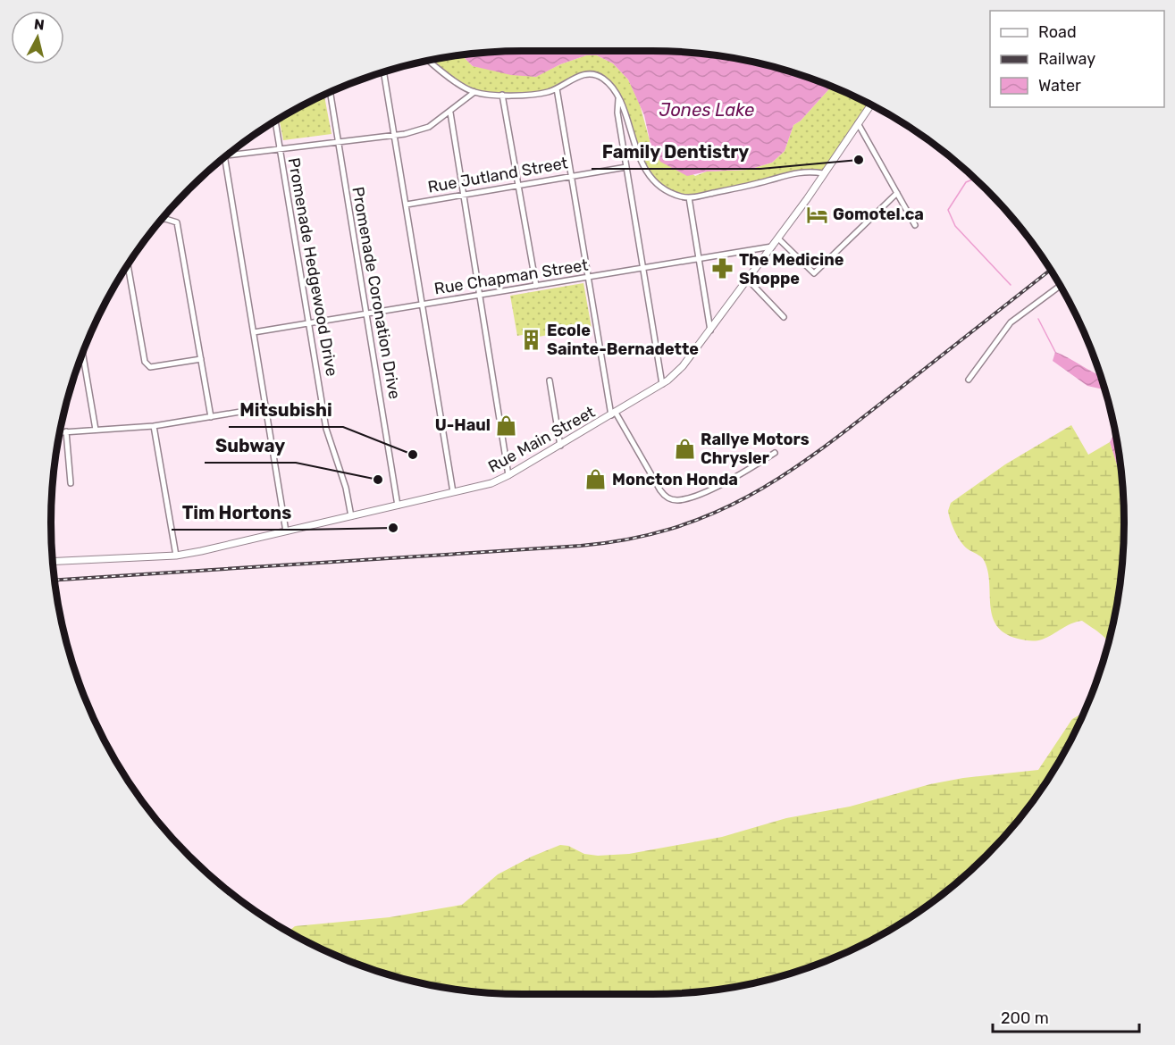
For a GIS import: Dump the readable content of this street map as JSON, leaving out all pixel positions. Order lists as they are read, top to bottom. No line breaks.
{"streets":{"main road":["Rue Main Street"],"street":["Rue Jutland Street","Promenade Hedgewood Drive","Rue Chapman Street","Promenade Coronation Drive"]},"crossings":[["Promenade Hedgewood Drive","Rue Chapman Street"],["Promenade Hedgewood Drive","Rue Main Street"],["Rue Chapman Street","Promenade Coronation Drive"],["Rue Chapman Street","Rue Main Street"],["Promenade Coronation Drive","Rue Main Street"]],"water":["Jones Lake"],"places":{"other":["Family Dentistry","Mitsubishi","Subway","Tim Hortons"],"hotel":["Gomotel.ca"],"pharmacy":["The Medicine Shoppe"],"building":["Ecole Sainte-Bernadette"],"shop":["U-Haul","Rallye Motors Chrysler","Moncton Honda"]},"legend":["Road","Railway","Water"],"scale_bar":"200 m","north":"top"}
